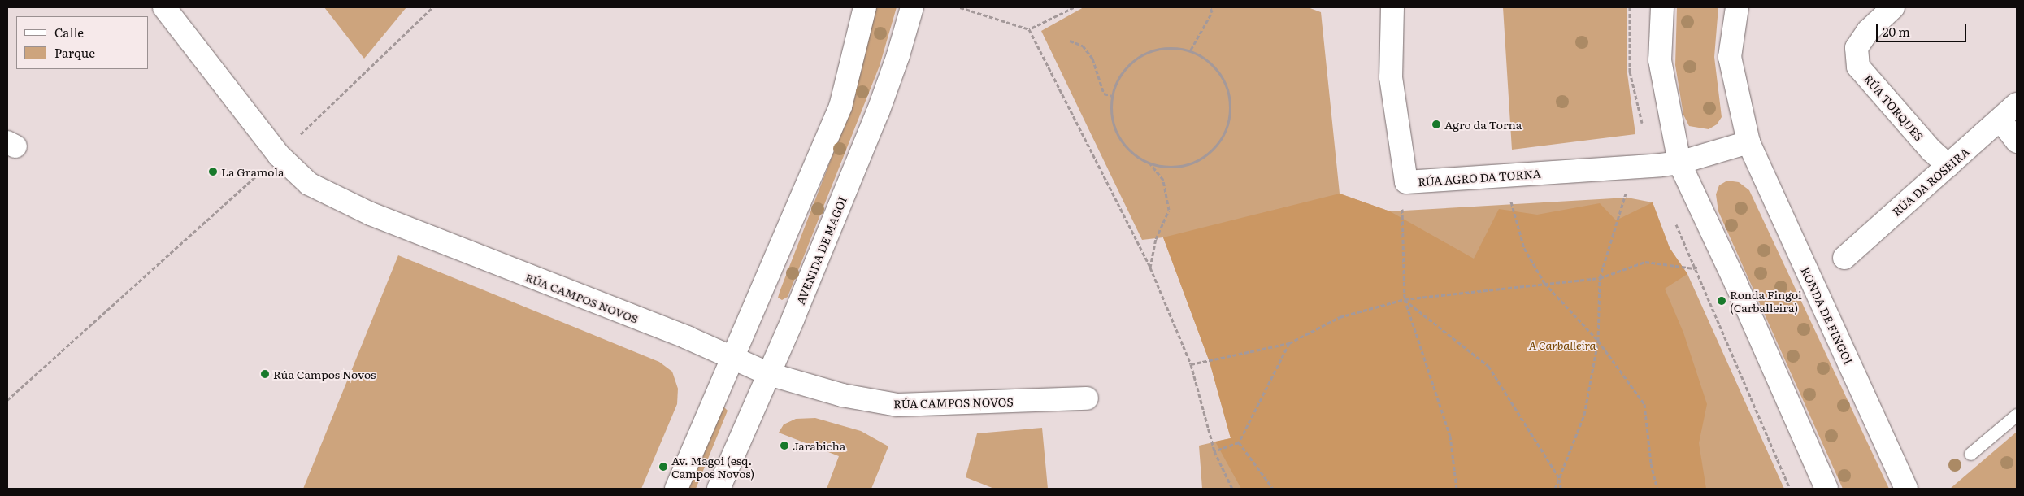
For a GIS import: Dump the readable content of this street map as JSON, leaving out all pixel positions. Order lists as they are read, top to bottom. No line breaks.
{"streets":{"street":["RÚA TORQUES","RÚA AGRO DA TORNA","RÚA DA ROSEIRA","AVENIDA DE MAGOI","RÚA CAMPOS NOVOS","RONDA DE FINGOI"]},"crossings":[["RÚA TORQUES","RÚA DA ROSEIRA"],["AVENIDA DE MAGOI","RÚA CAMPOS NOVOS"]],"parks":["A Carballeira"],"places":["Agro da Torna","La Gramola","Ronda Fingoi (Carballeira)","Rúa Campos Novos","Jarabicha","Av. Magoi (esq. Campos Novos)"],"legend":["Calle","Parque"],"scale_bar":"20 m"}
